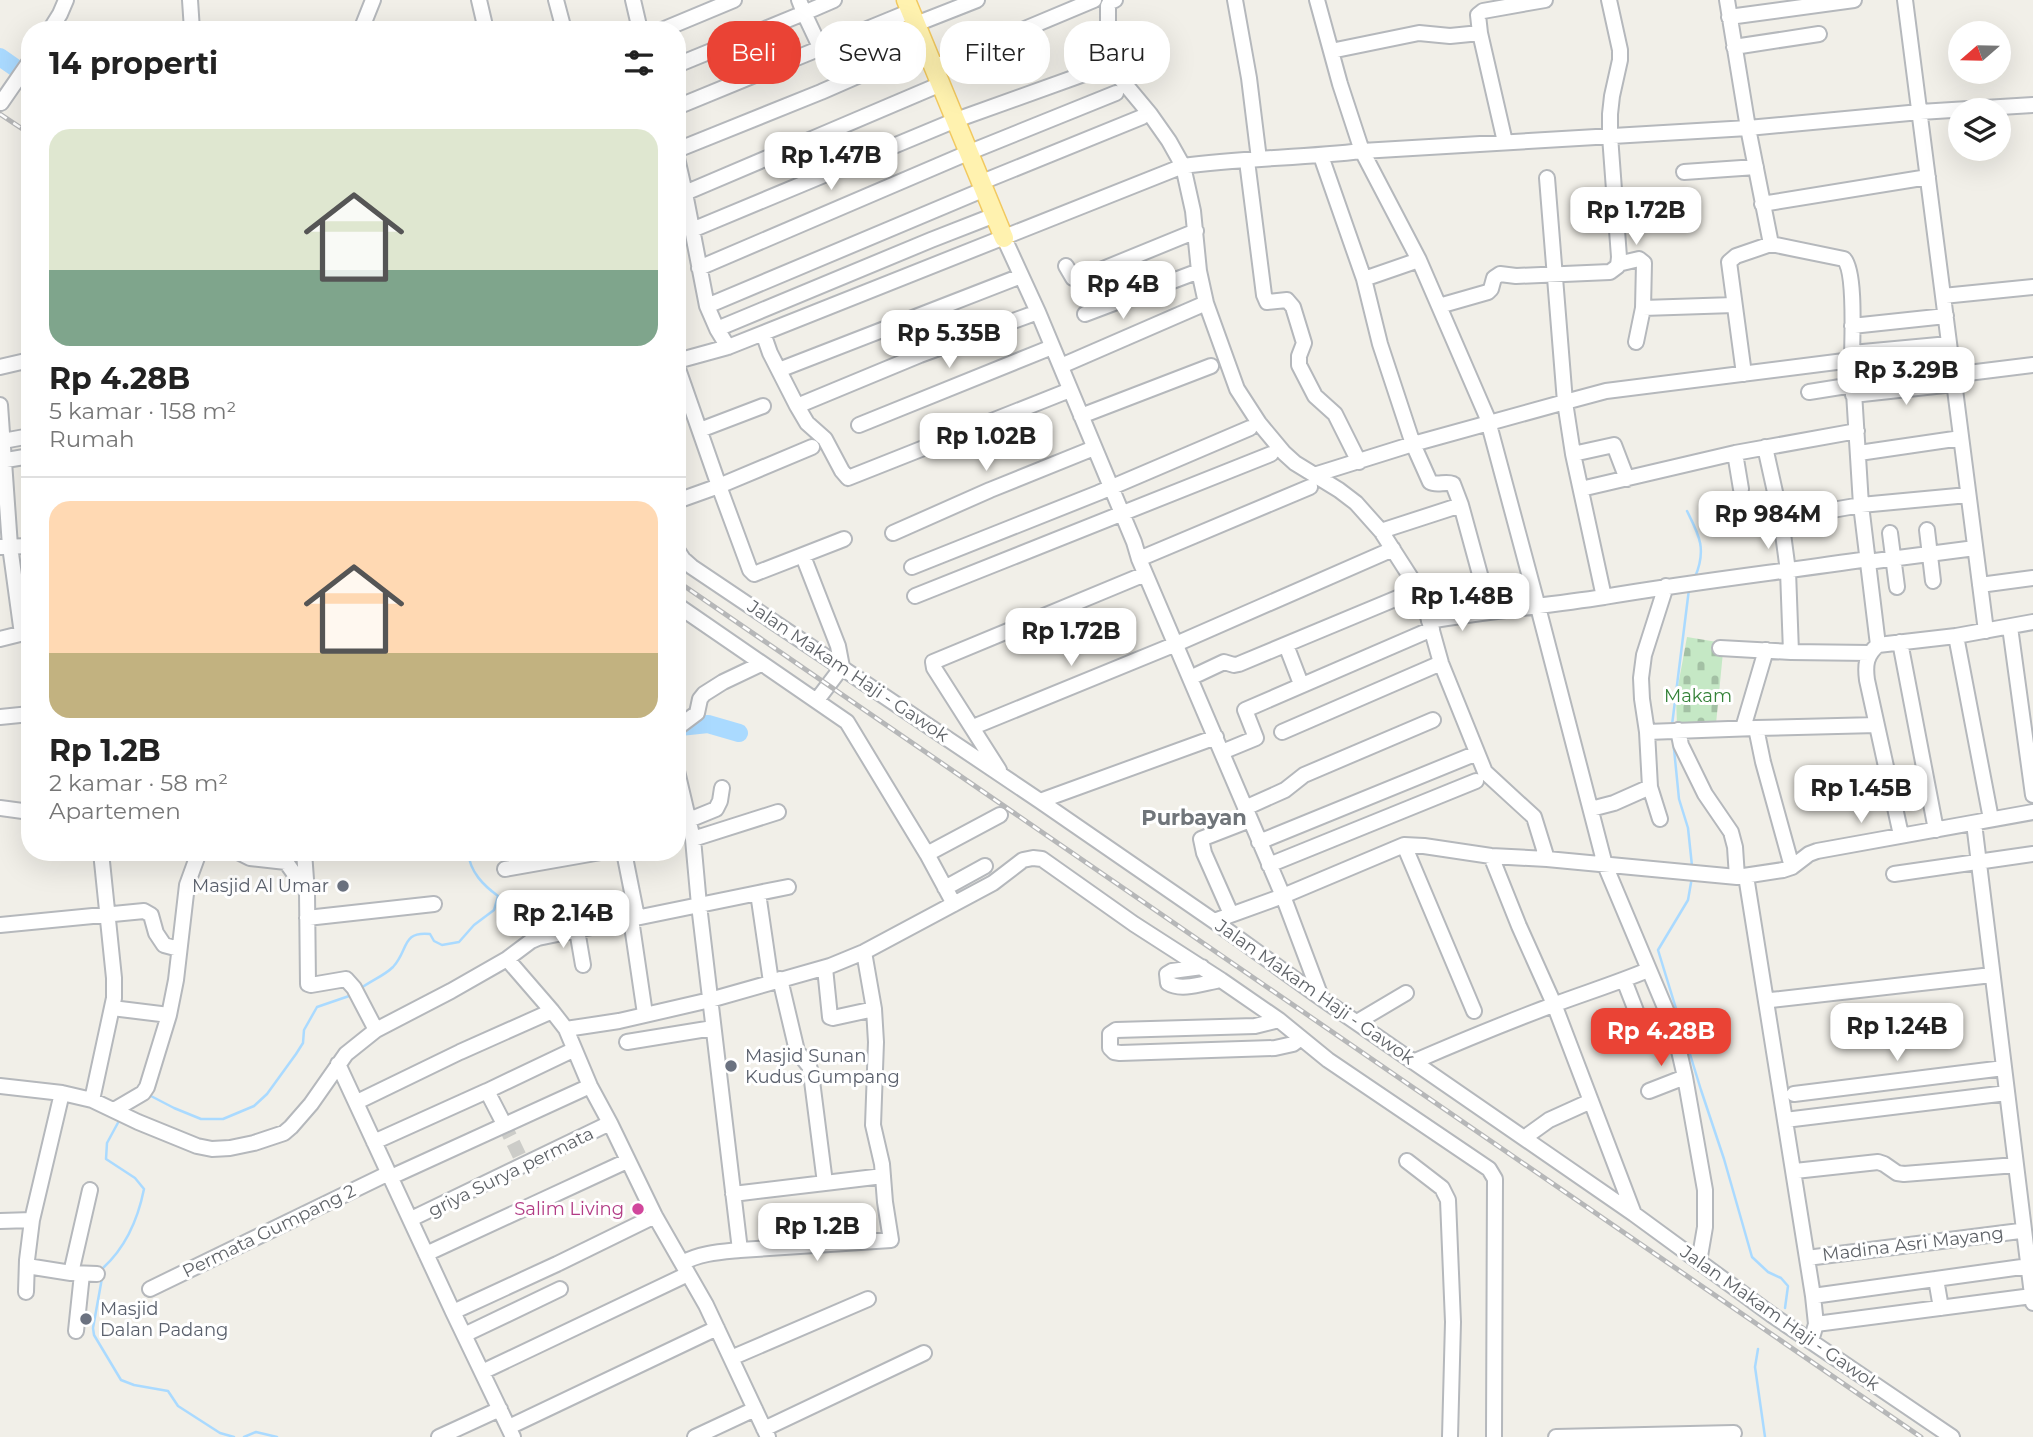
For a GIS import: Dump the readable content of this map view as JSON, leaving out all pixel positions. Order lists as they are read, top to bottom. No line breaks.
{"streets":{"street":["Jalan Makam Haji - Gawok","griya Surya permata","Permata Gumpang 2","Madina Asri Mayang"]},"districts":["Purbayan"],"parks":["Makam"],"places":["Masjid Al Umar","Masjid Sunan Kudus Gumpang","Salim Living","Masjid Dalan Padang"],"north":"left","page":{"chip":["Beli","Sewa","Filter","Baru"],"heading":"14 properti","list":[{"name":"Rp 4.28B","note":"5 kamar · 158 m² · Rumah"},{"name":"Rp 1.2B","note":"2 kamar · 58 m² · Apartemen"}],"price":["Rp 1.47B","Rp 1.72B","Rp 4B","Rp 5.35B","Rp 3.29B","Rp 1.02B","Rp 984M","Rp 1.48B","Rp 1.72B","Rp 1.45B","Rp 2.14B","Rp 1.24B","Rp 4.28B","Rp 1.2B"]}}
